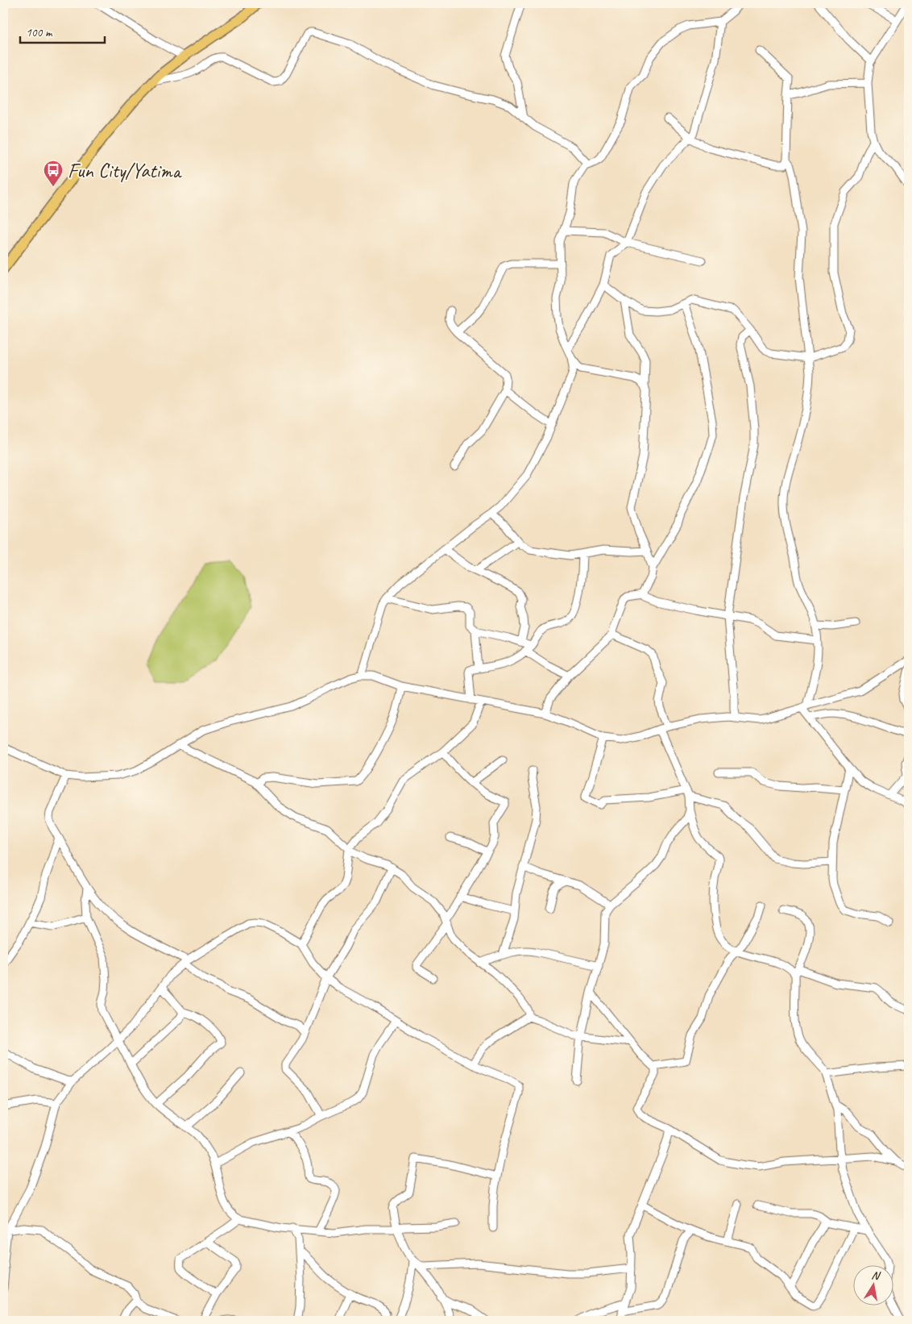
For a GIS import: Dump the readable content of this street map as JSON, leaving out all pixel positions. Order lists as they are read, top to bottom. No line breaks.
{"places":{"bus stop":["Fun City/Yatima"]},"scale_bar":"100 m","north":"top"}
